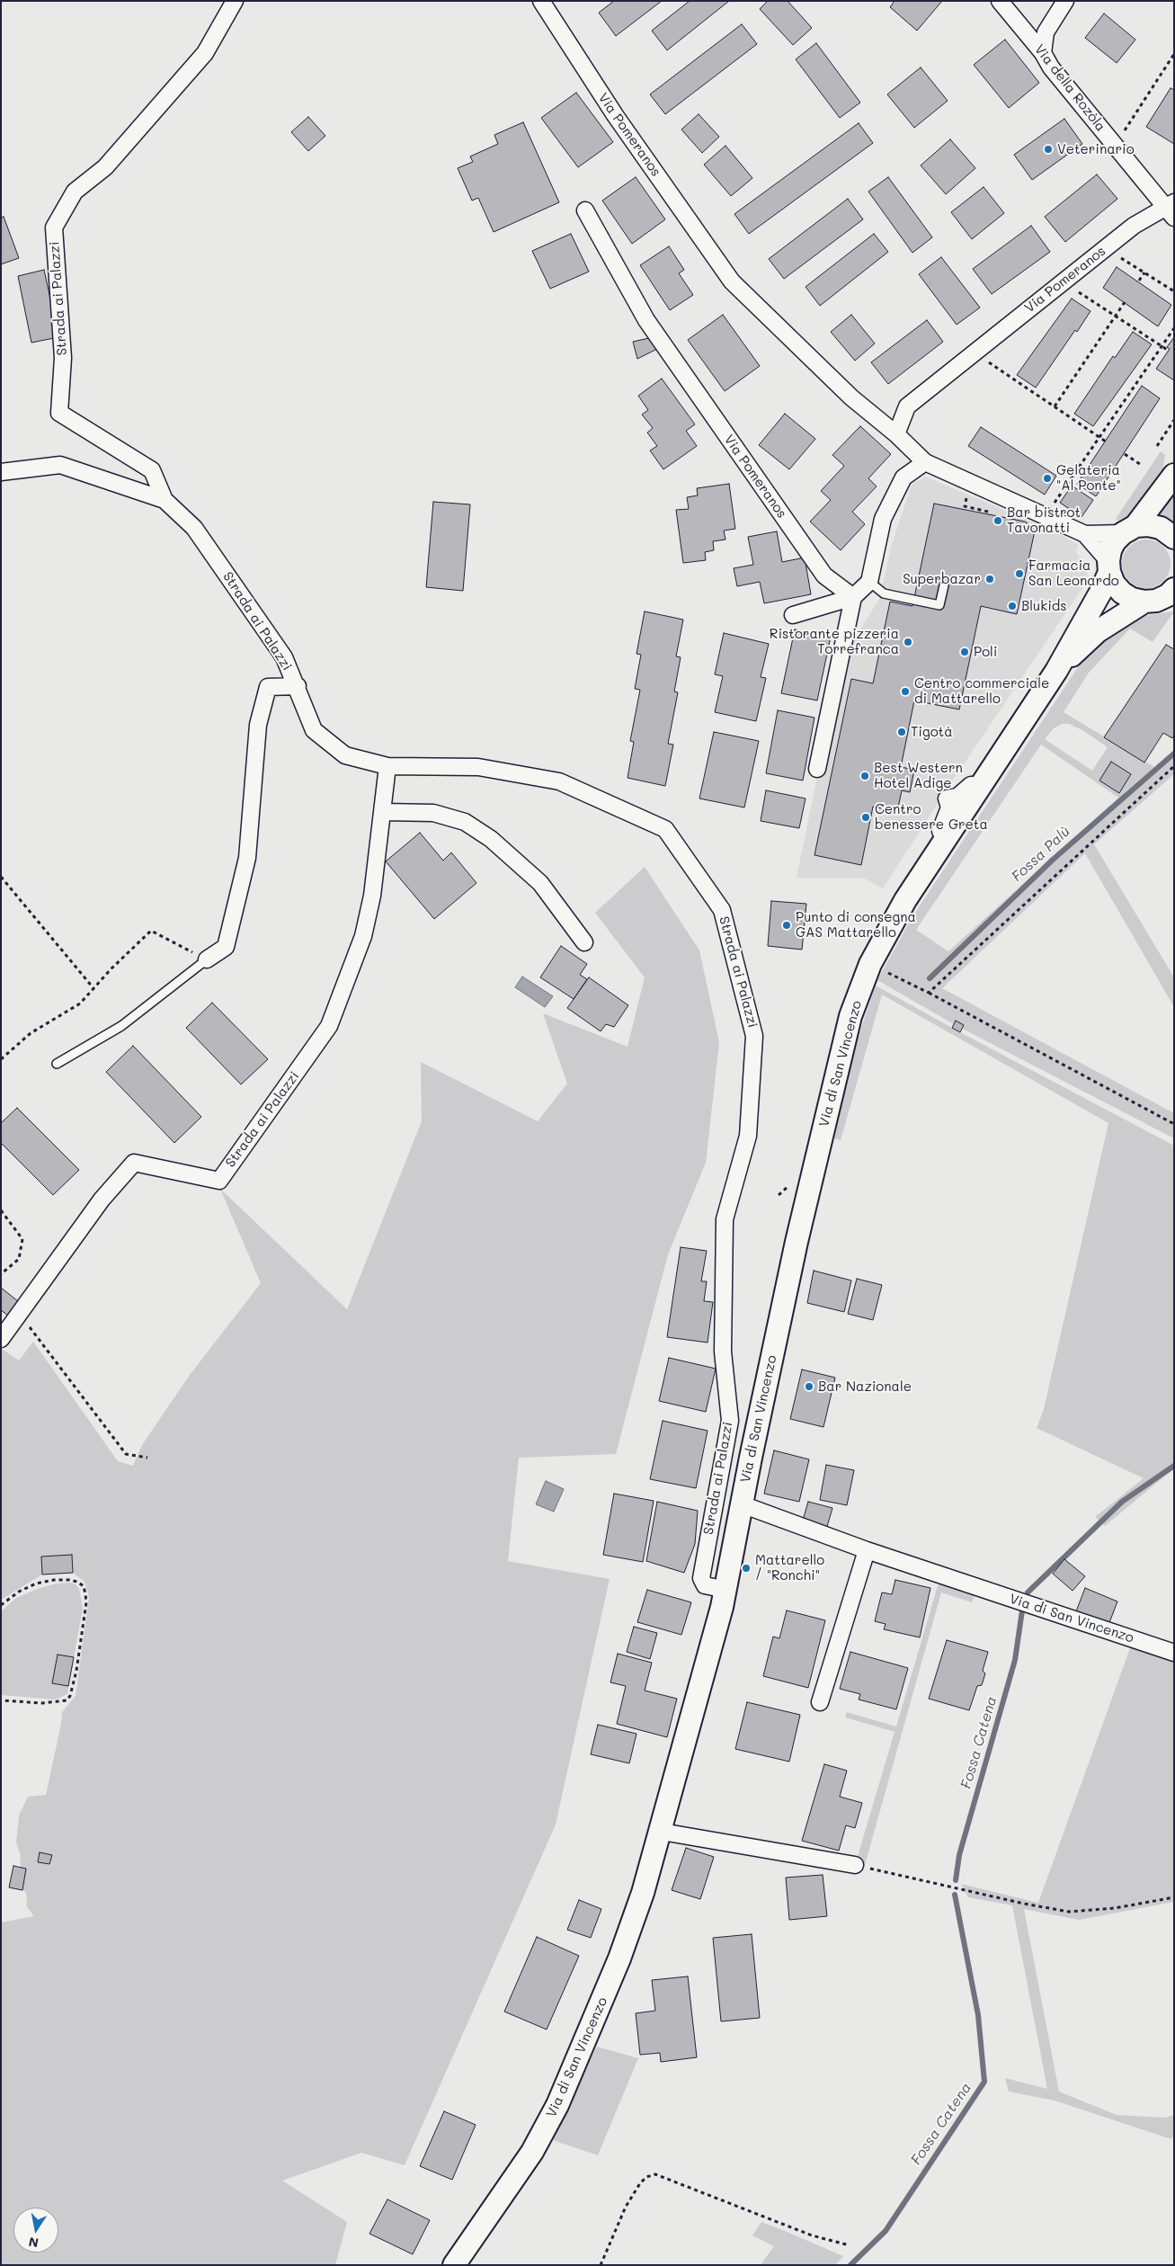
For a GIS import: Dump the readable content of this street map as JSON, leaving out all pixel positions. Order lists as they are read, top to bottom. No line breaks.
{"streets":{"main road":["Via di San Vincenzo"],"street":["Via della Rozòla","Via Pomeranos","Strada ai Palazzi"]},"crossings":[["Via della Rozòla","Via Pomeranos"],["Via Pomeranos","Via di San Vincenzo"],["Strada ai Palazzi","Via di San Vincenzo"]],"water":["Fossa Palù","Fossa Catena"],"places":["Veterinario","Gelateria \"Al Ponte\"","Bar bistrot Tavonatti","Farmacia San Leonardo","Superbazar","Blukids","Ristorante pizzeria Torrefranca","Poli","Centro commerciale di Mattarello","Tigotà","Best Western Hotel Adige","Centro benessere Greta","Punto di consegna GAS Mattarello","Bar Nazionale","Mattarello / \"Ronchi\""],"north":"bottom"}
